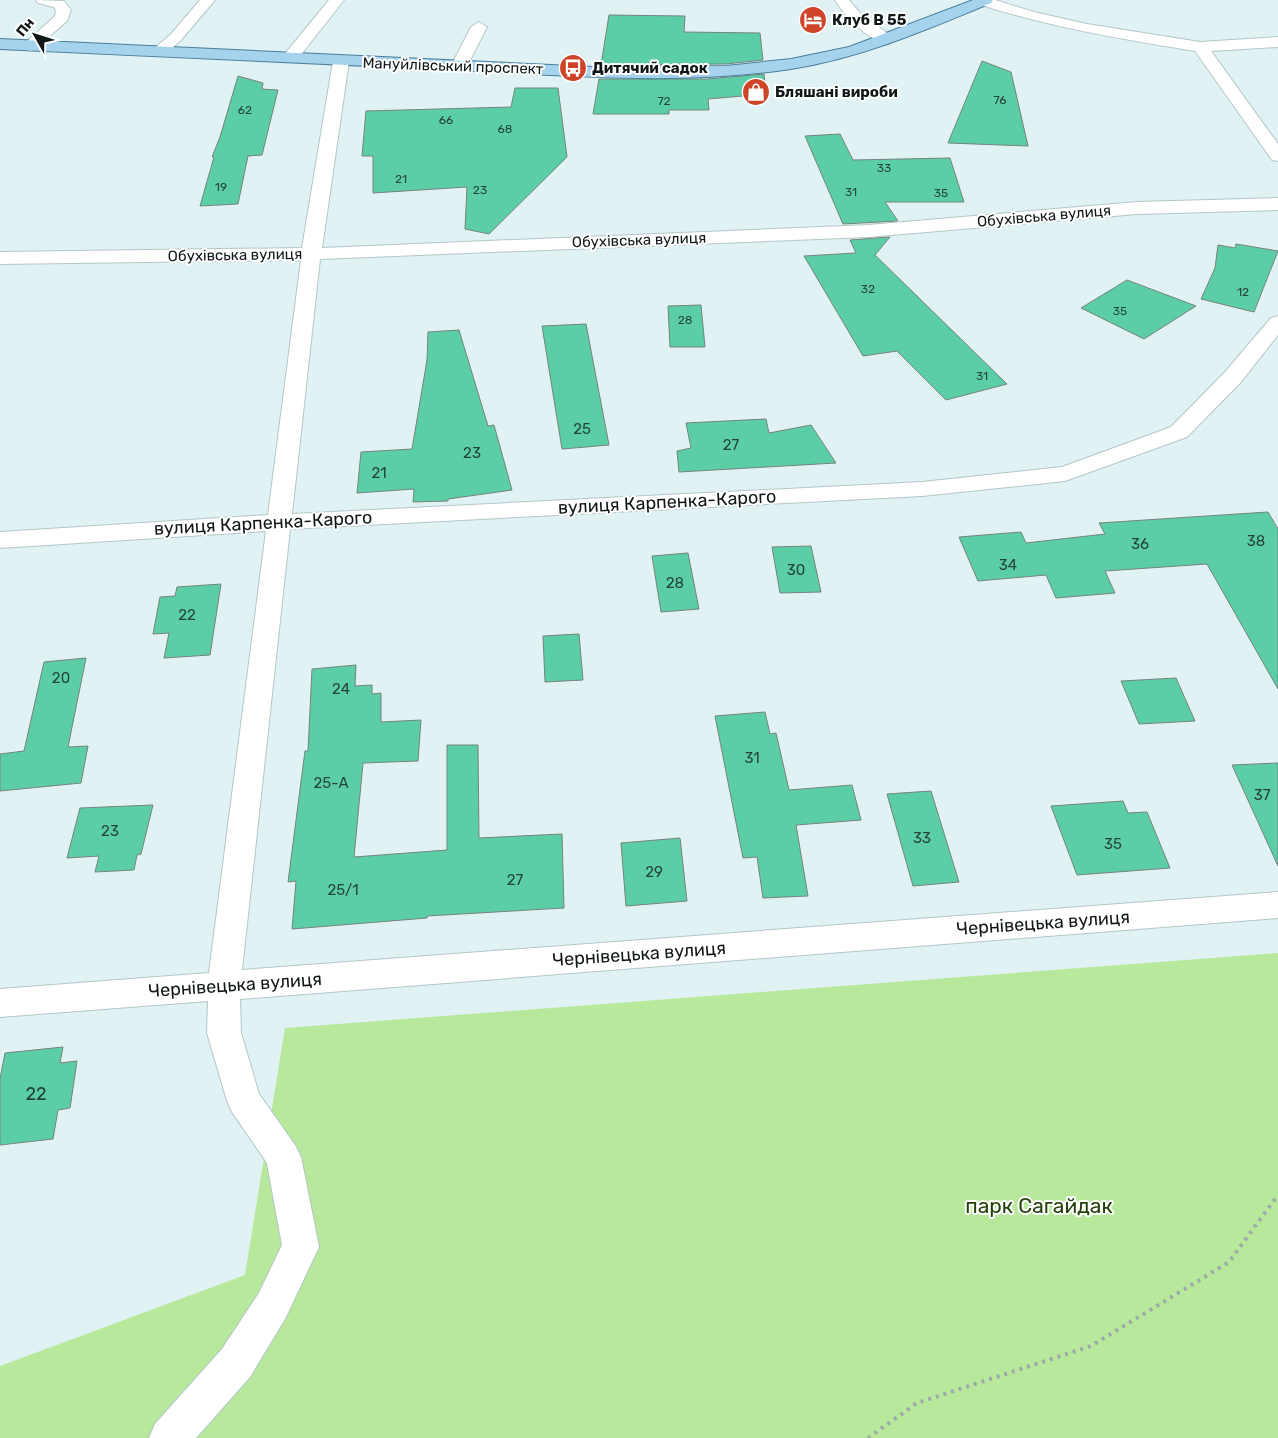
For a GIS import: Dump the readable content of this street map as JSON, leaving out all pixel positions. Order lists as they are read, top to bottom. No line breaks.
{"streets":{"main road":["Мануйлівський проспект"],"street":["Обухівська вулиця","вулиця Карпенка-Карого","Чернівецька вулиця"]},"parks":["парк Сагайдак"],"places":{"hotel":["Клуб В 55"],"bus stop":["Дитячий садок"],"shop":["Бляшані вироби"]},"house_numbers":["76","72","62","66","68","33","21","19","23","31","35","32","12","35","28","31","25","27","23","21","38","36","34","30","28","22","20","24","31","25-А","37","23","33","35","29","27","25/1","22"],"north":"top left"}
